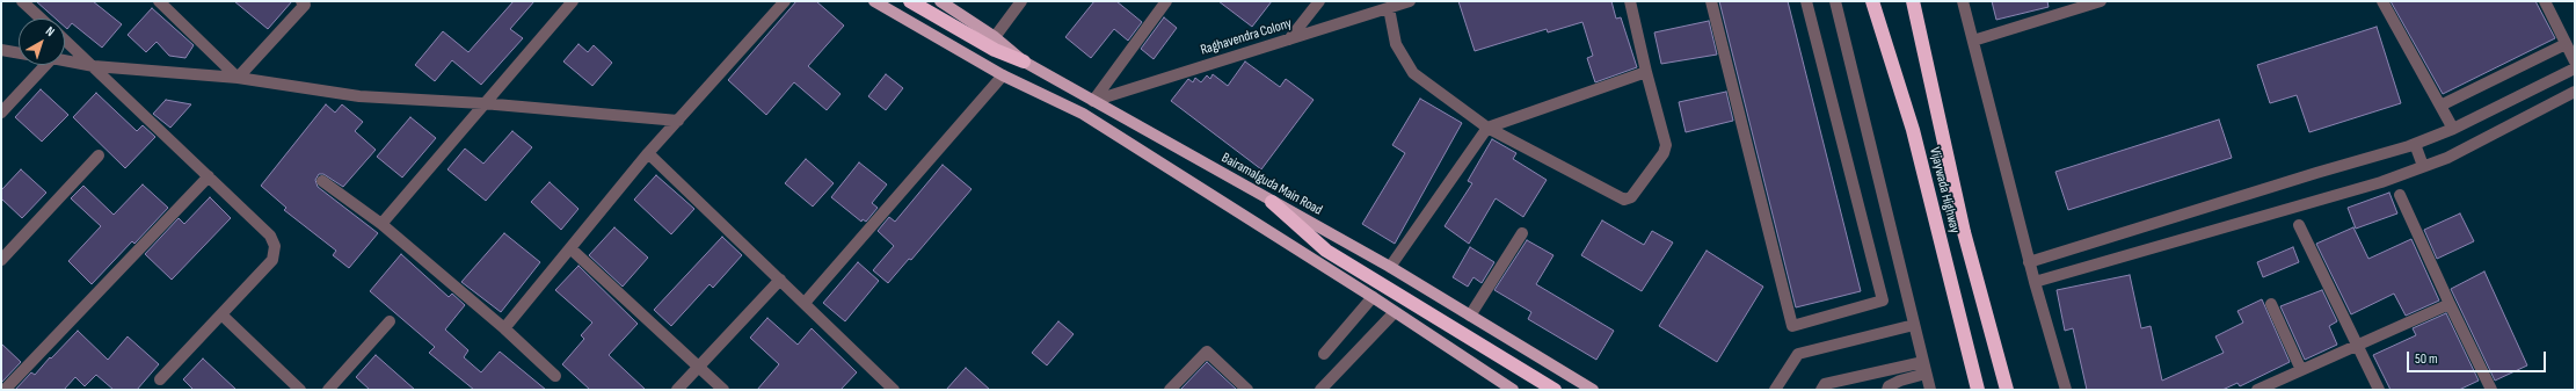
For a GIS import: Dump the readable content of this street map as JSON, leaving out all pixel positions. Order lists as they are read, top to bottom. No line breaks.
{"streets":{"highway":["Vijaywada Highway"],"main road":["Bairamalguda Main Road"],"street":["Raghavendra Colony"]},"crossings":[["Raghavendra Colony","Bairamalguda Main Road"]],"scale_bar":"50 m","north":"top right"}
